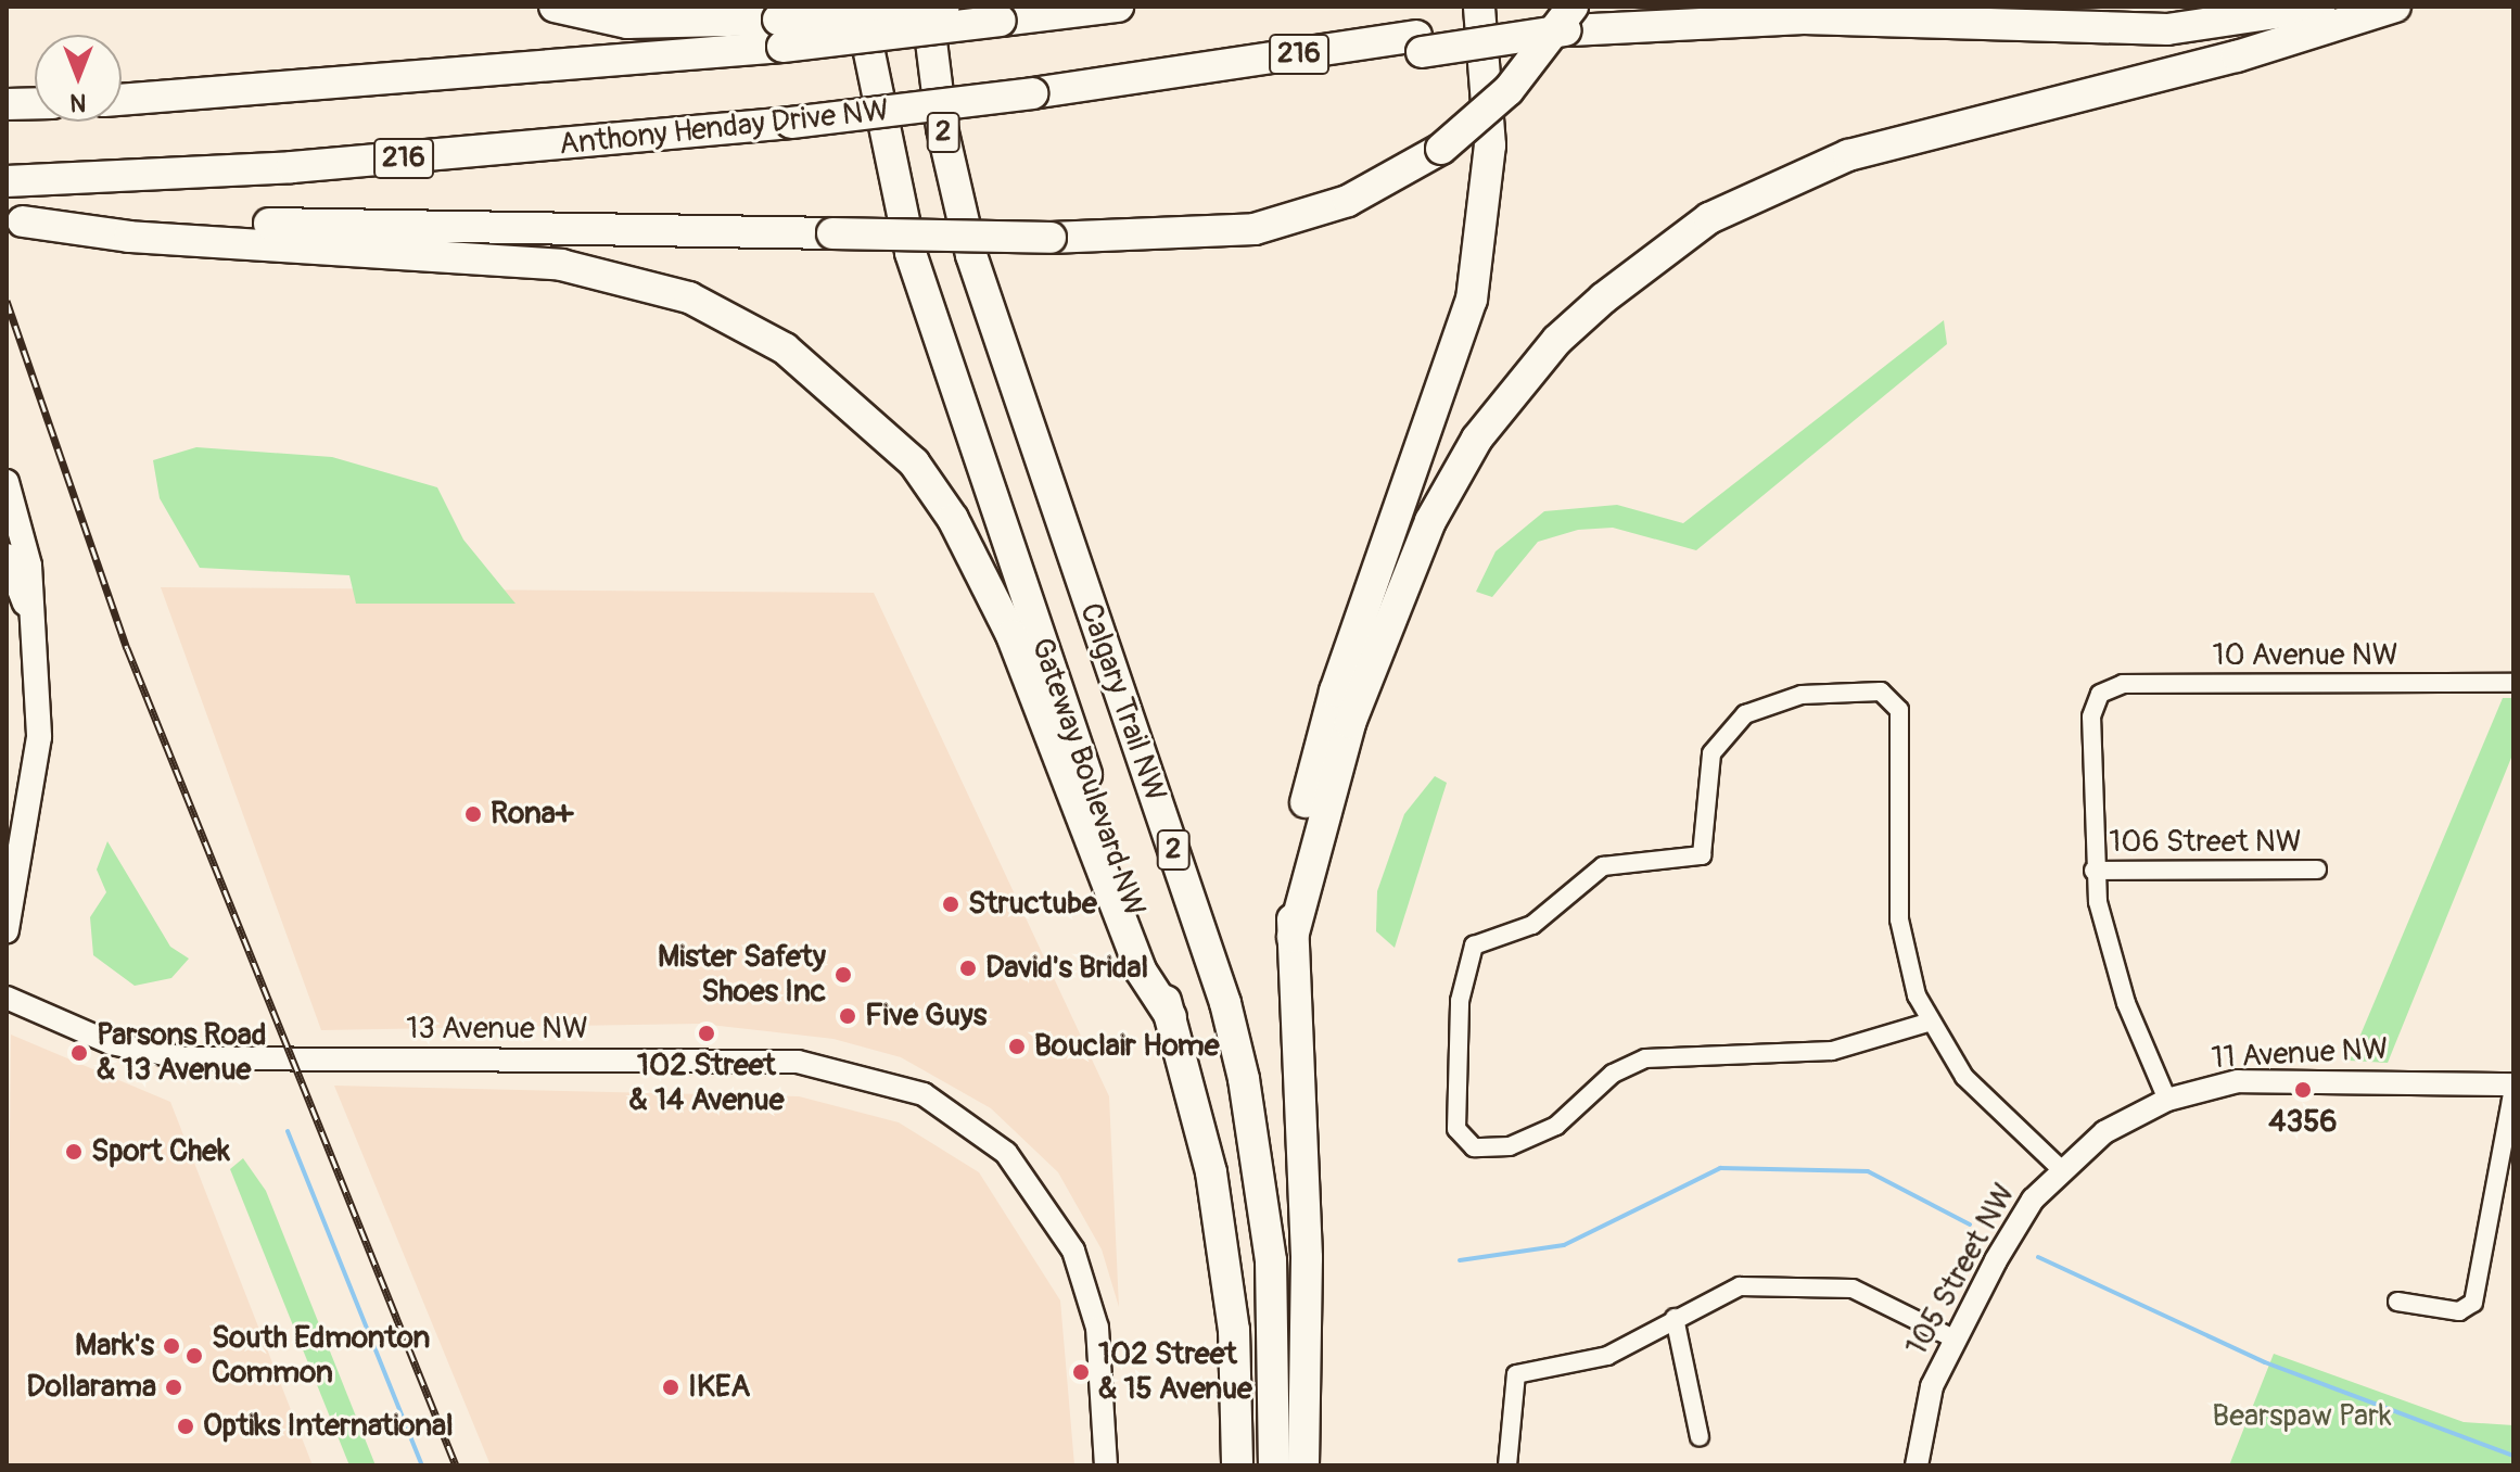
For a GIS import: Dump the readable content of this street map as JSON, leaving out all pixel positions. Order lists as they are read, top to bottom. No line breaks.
{"streets":{"highway":["216","Anthony Henday Drive NW","2","Calgary Trail NW","Gateway Boulevard NW"],"street":["10 Avenue NW","106 Street NW","13 Avenue NW","11 Avenue NW","105 Street NW"]},"crossings":[["10 Avenue NW","106 Street NW"],["106 Street NW","11 Avenue NW"],["11 Avenue NW","105 Street NW"]],"parks":["Bearspaw Park"],"places":["Rona+","Structube","David's Bridal","Mister Safety Shoes Inc","Five Guys","102 Street & 14 Avenue","Bouclair Home","Parsons Road & 13 Avenue","4356","Sport Chek","Mark's","South Edmonton Common","102 Street & 15 Avenue","Dollarama","IKEA","Optiks International"],"north":"bottom"}
